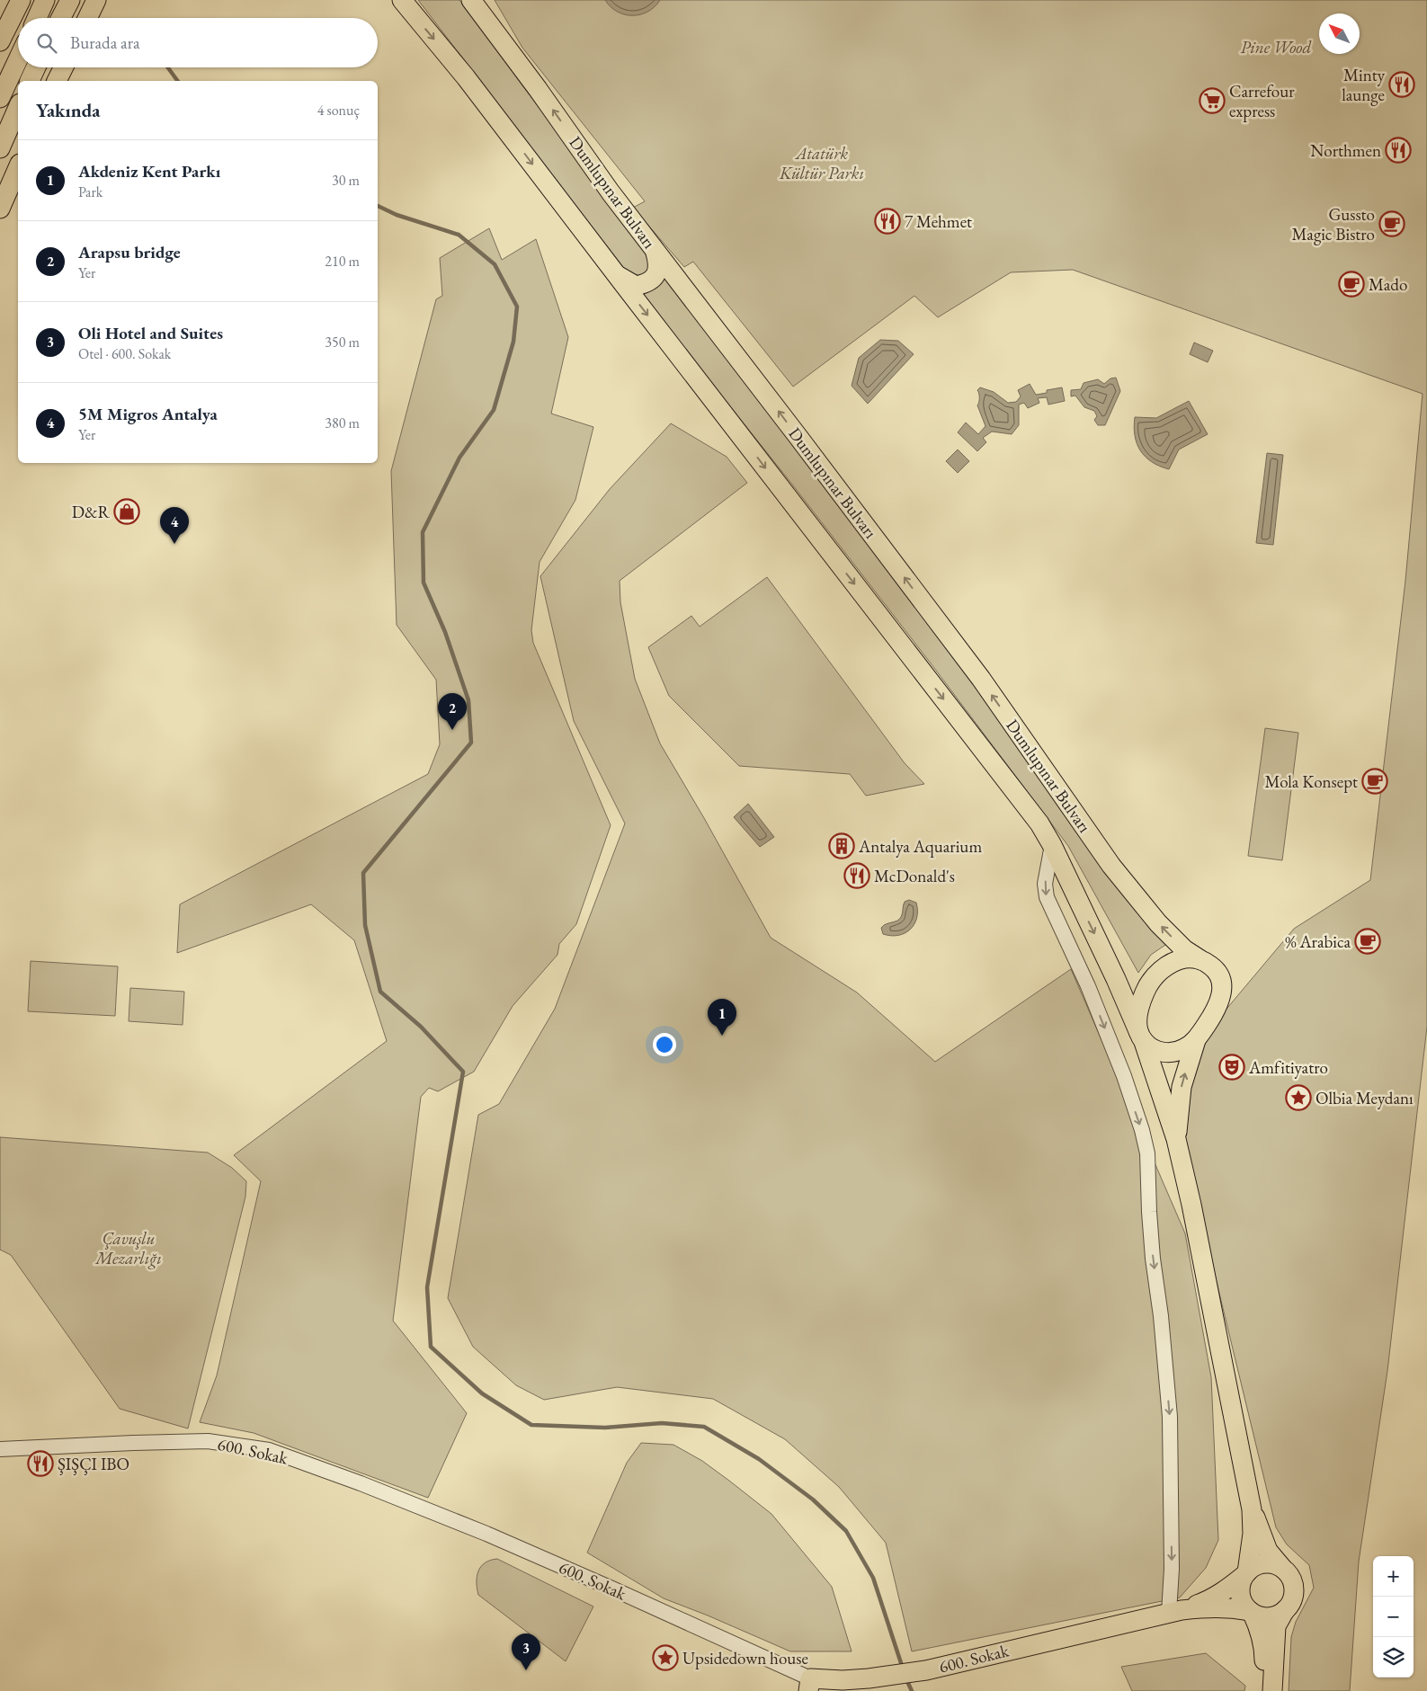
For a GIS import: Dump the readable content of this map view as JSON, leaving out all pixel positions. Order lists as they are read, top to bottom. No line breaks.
{"streets":{"main road":["Dumlupınar Bulvarı","600. Sokak"]},"parks":["Pine Wood","Atatürk Kültür Parkı","Çavuşlu Mezarlığı"],"places":{"restaurant":["Minty launge","Northmen","7 Mehmet","McDonald's","ŞIŞÇI IBO"],"supermarket":["Carrefour express"],"cafe":["Gussto Magic Bistro","Mado","Mola Konsept","% Arabica"],"shop":["D&R"],"building":["Antalya Aquarium"],"theatre":["Amfitiyatro"],"place":["Olbia Meydanı","Upsidedown house"]},"north":"top left","page":{"search":"Burada ara","heading":["Yakında","4 sonuç"],"list":[{"mark":"1","name":"Akdeniz Kent Parkı","note":"Park","value":"30 m"},{"mark":"2","name":"Arapsu bridge","note":"Yer","value":"210 m"},{"mark":"3","name":"Oli Hotel and Suites","note":"Otel · 600. Sokak","value":"350 m"},{"mark":"4","name":"5M Migros Antalya","note":"Yer","value":"380 m"}],"pins":["4","2","1","3"],"map_buttons":["+","−"]}}
